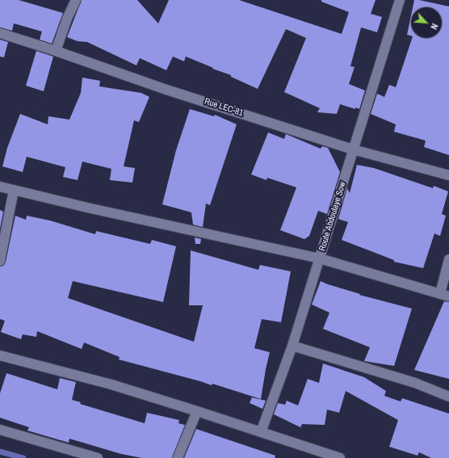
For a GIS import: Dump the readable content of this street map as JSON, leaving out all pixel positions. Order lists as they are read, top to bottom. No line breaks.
{"streets":{"street":["Rue LEC-81","Route Abdoulaye Sow"]},"crossings":[["Rue LEC-81","Route Abdoulaye Sow"]],"north":"bottom right"}
